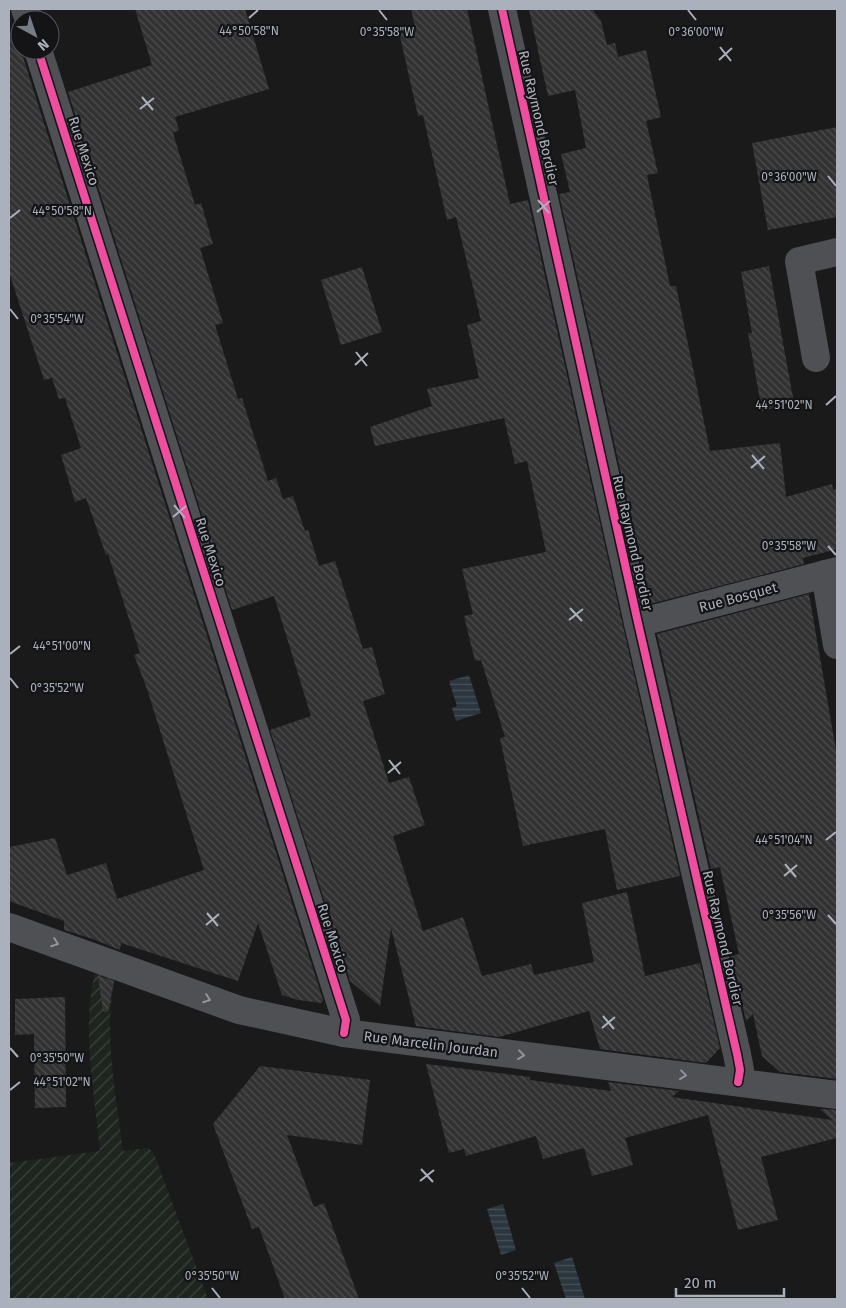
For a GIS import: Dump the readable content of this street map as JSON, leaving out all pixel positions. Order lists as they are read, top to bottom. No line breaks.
{"streets":{"street":["Rue Raymond Bordier","Rue Mexico","Rue Bosquet","Rue Marcelin Jourdan"]},"crossings":[["Rue Raymond Bordier","Rue Bosquet"],["Rue Raymond Bordier","Rue Marcelin Jourdan"],["Rue Mexico","Rue Marcelin Jourdan"]],"one_way":["Rue Marcelin Jourdan"],"scale_bar":"20 m","north":"bottom right","coordinates":["44°50'58\"N","0°35'58\"W","0°36'00\"W","0°35'54\"W","44°51'02\"N","44°51'00\"N","0°35'52\"W","44°51'04\"N","0°35'56\"W","0°35'50\"W"]}
